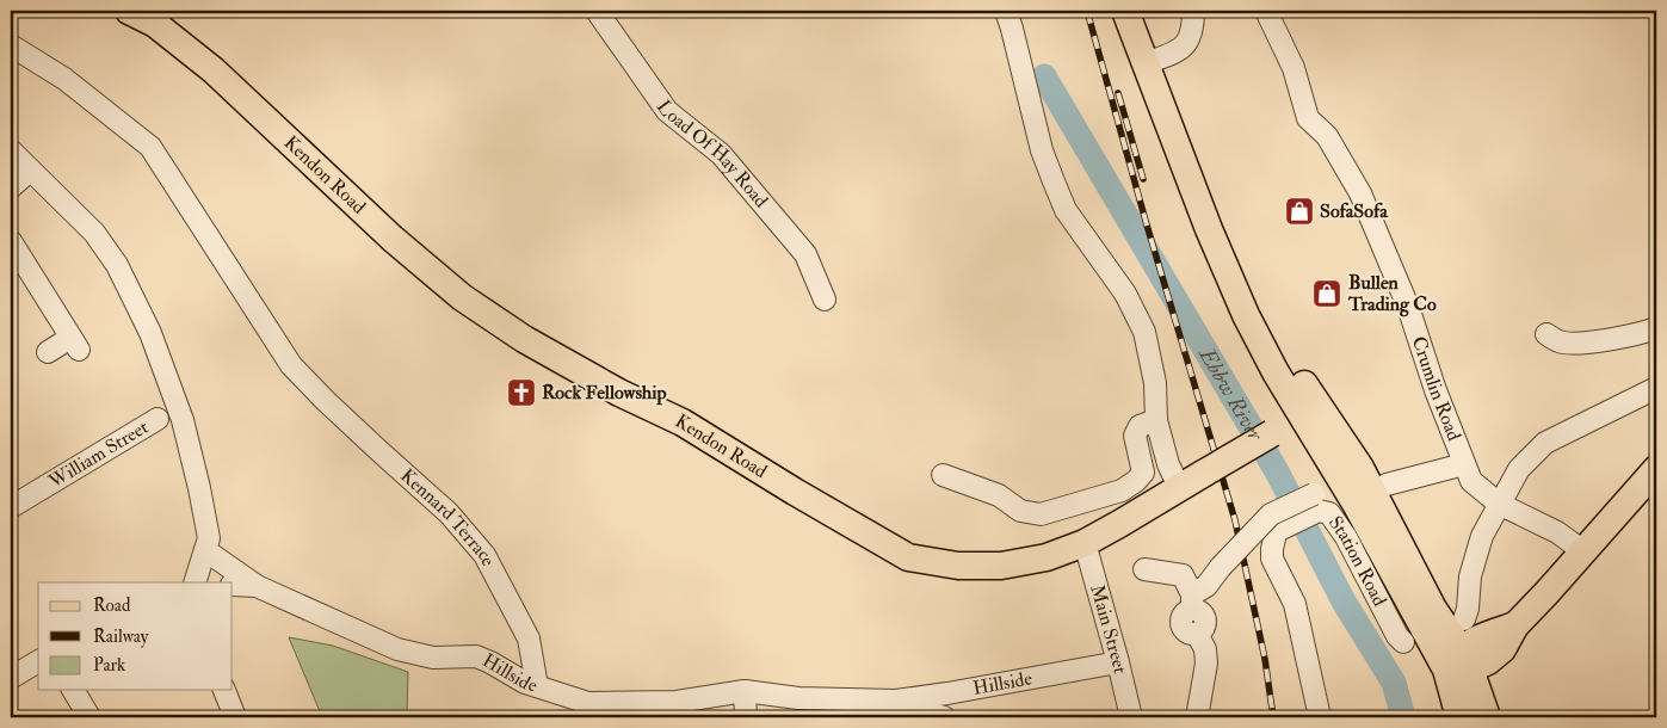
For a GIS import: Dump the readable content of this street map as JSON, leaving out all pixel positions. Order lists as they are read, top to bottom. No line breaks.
{"streets":{"main road":["Kendon Road"],"street":["Load Of Hay Road","Crumlin Road","William Street","Kennard Terrace","Station Road","Main Street","Hillside"]},"crossings":[["Kendon Road","Main Street"],["Kennard Terrace","Hillside"],["Main Street","Hillside"]],"water":["Ebbw River"],"places":{"shop":["SofaSofa","Bullen Trading Co"],"church":["Rock Fellowship"]},"legend":["Road","Railway","Park"]}
